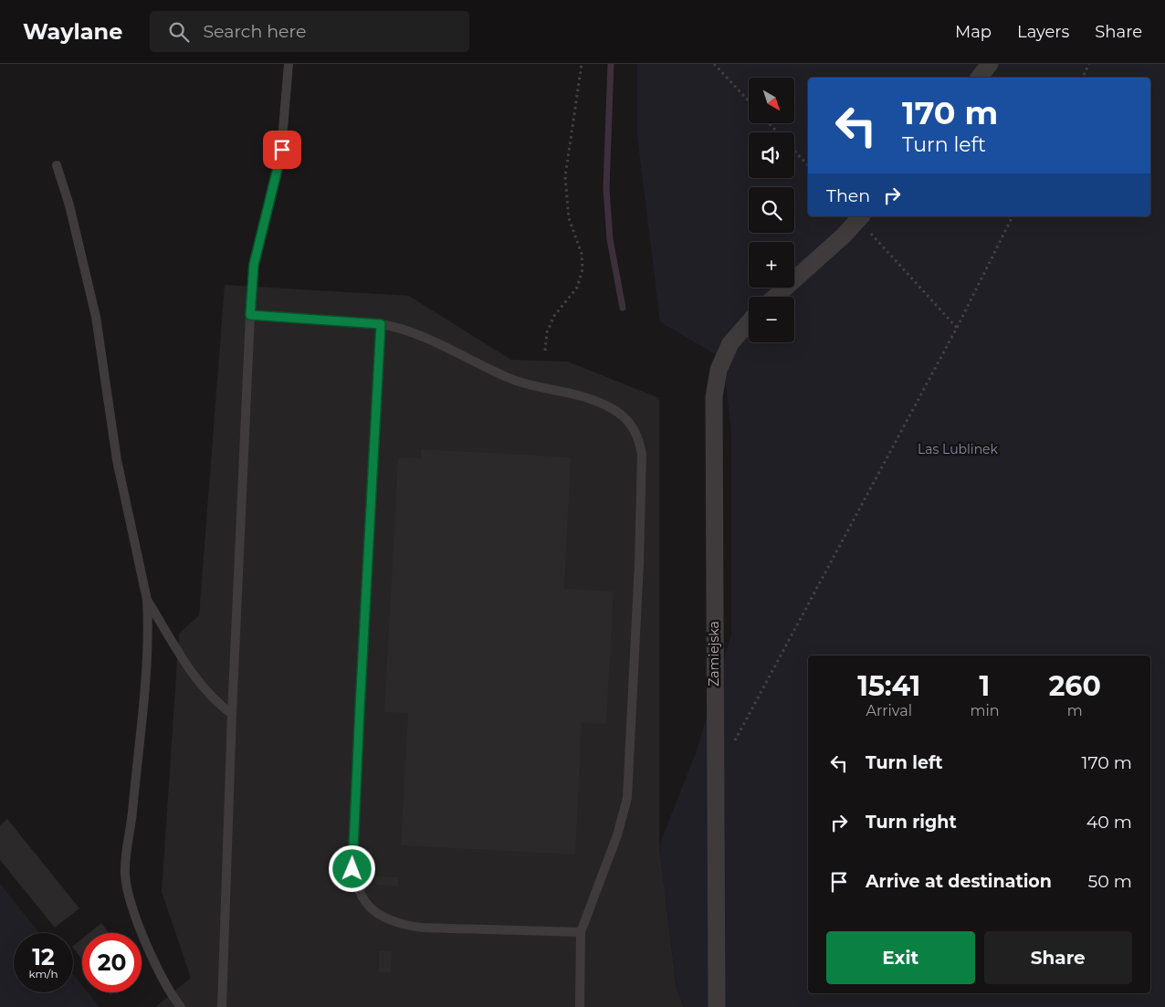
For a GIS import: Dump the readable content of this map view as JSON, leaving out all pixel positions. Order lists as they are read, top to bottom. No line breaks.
{"streets":{"street":["Zamiejska"]},"parks":["Las Lublinek"],"north":"bottom right","page":{"header":"Waylane","search":"Search here","nav":["Map","Layers","Share"],"map_buttons":["+","−"],"turn":["170 m","Turn left"],"then":"Then","eta":["15:41","Arrival","1","min","260","m"],"list":[{"name":"Turn left","value":"170 m"},{"name":"Turn right","value":"40 m"},{"name":"Arrive at destination","value":"50 m"}],"buttons":["Exit","Share"],"speed":"12 km/h","limit":"20"}}
